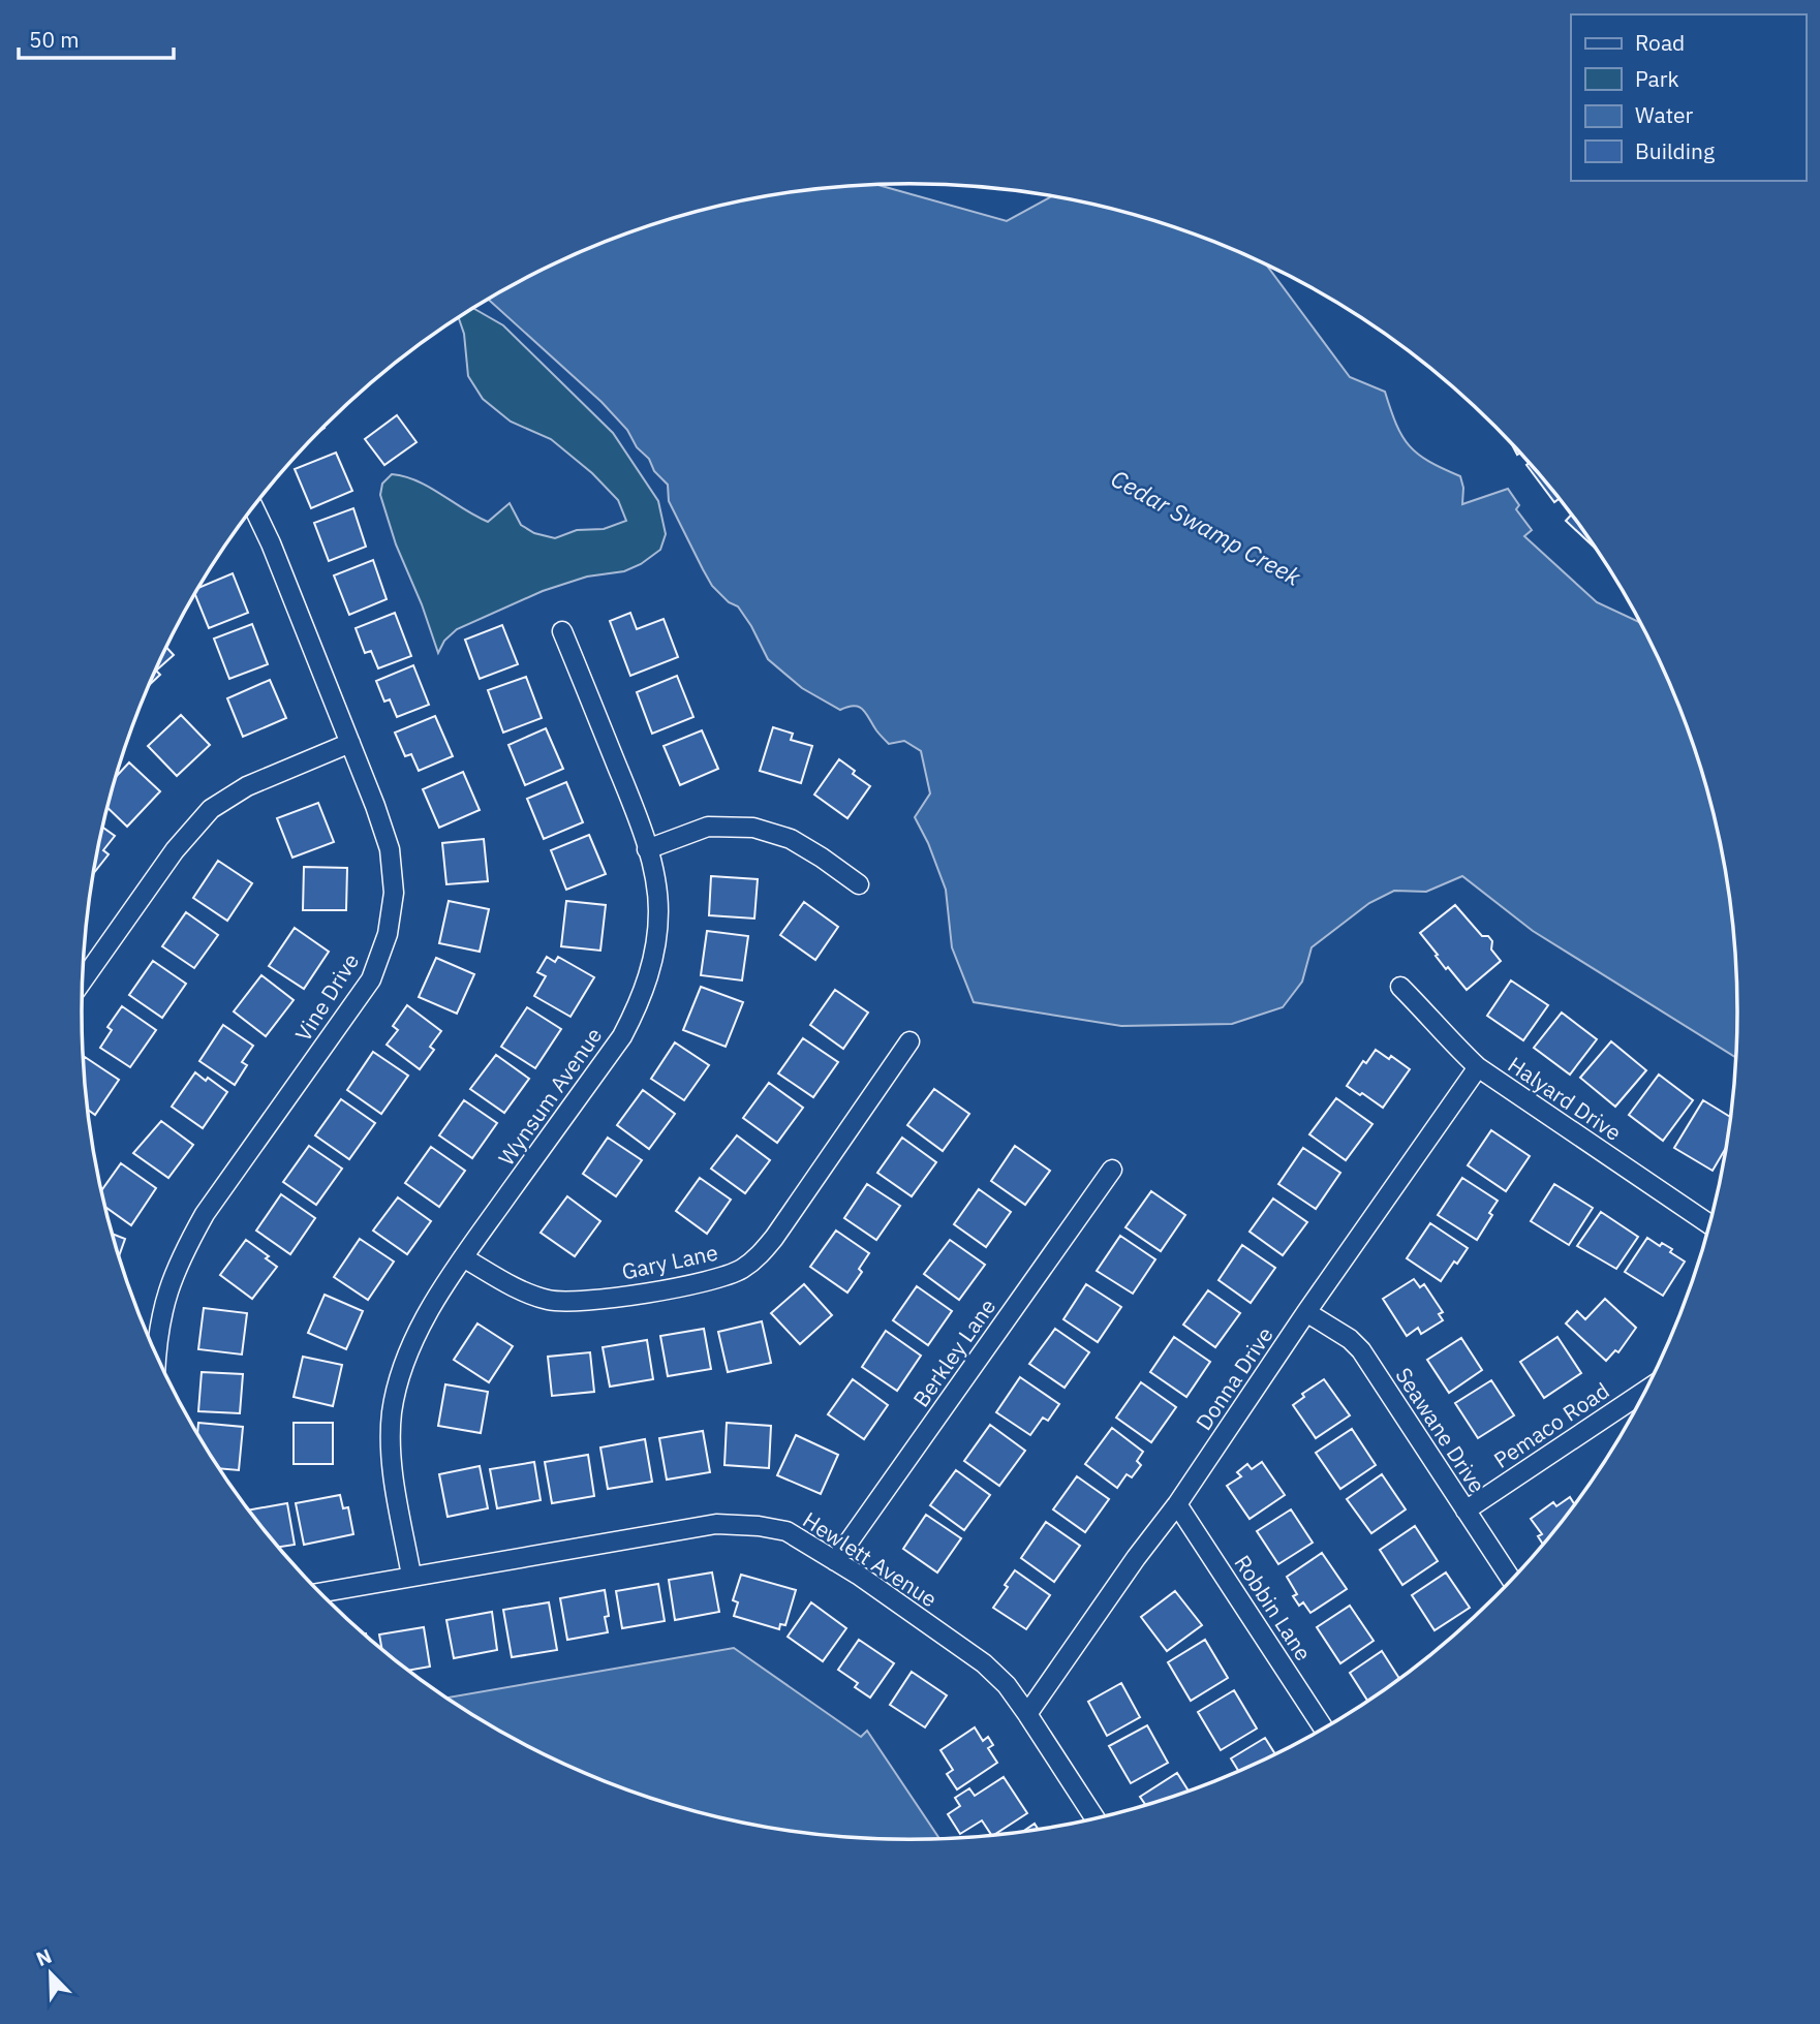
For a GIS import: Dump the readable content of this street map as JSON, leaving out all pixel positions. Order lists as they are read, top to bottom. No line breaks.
{"streets":{"street":["Vine Drive","Wynsum Avenue","Halyard Drive","Gary Lane","Berkley Lane","Donna Drive","Pemaco Road","Seawane Drive","Hewlett Avenue","Robbin Lane"]},"crossings":[["Wynsum Avenue","Gary Lane"],["Wynsum Avenue","Hewlett Avenue"],["Halyard Drive","Donna Drive"],["Berkley Lane","Hewlett Avenue"],["Donna Drive","Seawane Drive"],["Donna Drive","Hewlett Avenue"],["Donna Drive","Robbin Lane"],["Pemaco Road","Seawane Drive"]],"water":["Cedar Swamp Creek"],"legend":["Road","Park","Water","Building"],"scale_bar":"50 m","north":"top left"}
